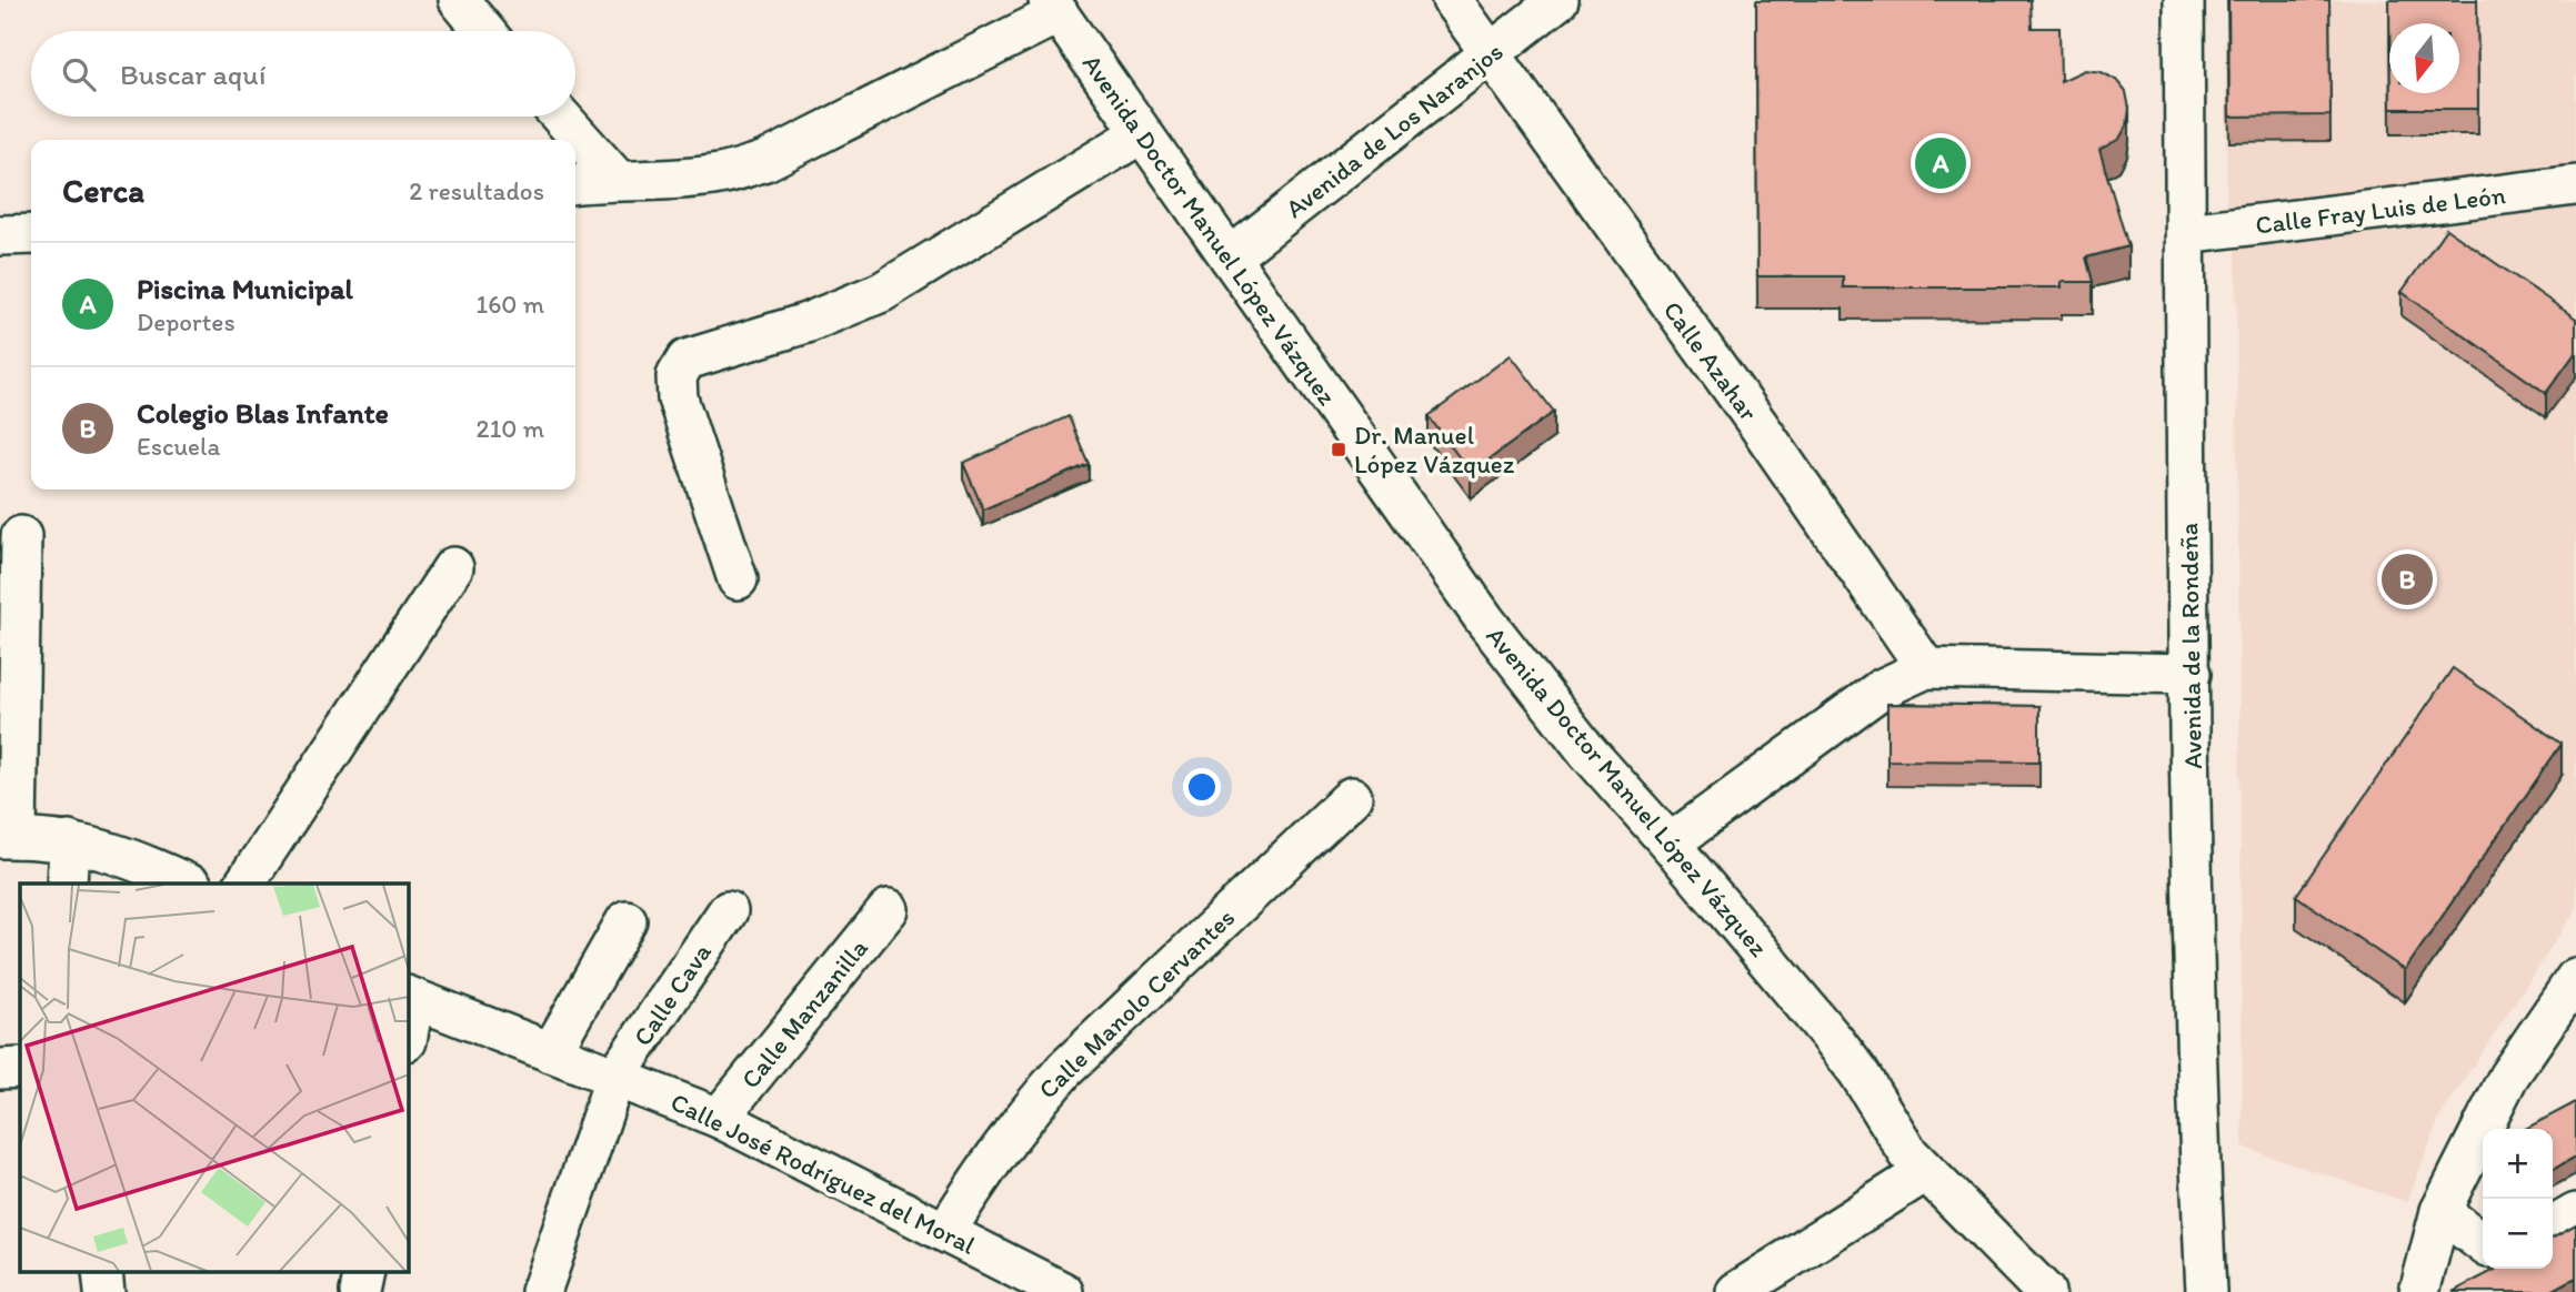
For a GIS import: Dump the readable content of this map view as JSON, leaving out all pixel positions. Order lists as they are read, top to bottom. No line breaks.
{"streets":{"street":["Avenida de Los Naranjos","Calle Fray Luis de León","Avenida Doctor Manuel López Vázquez","Calle Azahar","Avenida de la Rondeña","Calle Cava","Calle Manolo Cervantes","Calle Manzanilla","Calle José Rodríguez del Moral"]},"crossings":[["Avenida de Los Naranjos","Avenida Doctor Manuel López Vázquez"],["Avenida de Los Naranjos","Calle Azahar"],["Calle Fray Luis de León","Avenida de la Rondeña"],["Calle Cava","Calle José Rodríguez del Moral"],["Calle Manolo Cervantes","Calle José Rodríguez del Moral"],["Calle Manzanilla","Calle José Rodríguez del Moral"]],"places":{"transit":["Dr. Manuel López Vázquez"]},"north":"bottom","page":{"search":"Buscar aquí","pins":["A","B"],"heading":["Cerca","2 resultados"],"list":[{"mark":"A","name":"Piscina Municipal","note":"Deportes","value":"160 m"},{"mark":"B","name":"Colegio Blas Infante","note":"Escuela","value":"210 m"}],"map_buttons":["+","−"]}}
